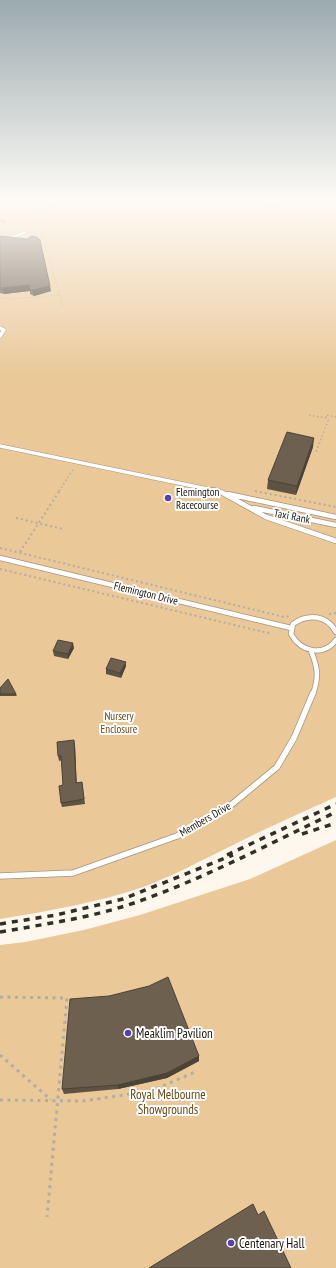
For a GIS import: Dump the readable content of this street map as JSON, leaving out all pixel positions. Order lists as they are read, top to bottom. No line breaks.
{"streets":{"lane":["Taxi Rank","Flemington Drive","Members Drive"]},"parks":["Nursery Enclosure","Royal Melbourne Showgrounds"],"places":["Flemington Racecourse","Meaklim Pavilion","Centenary Hall"]}
